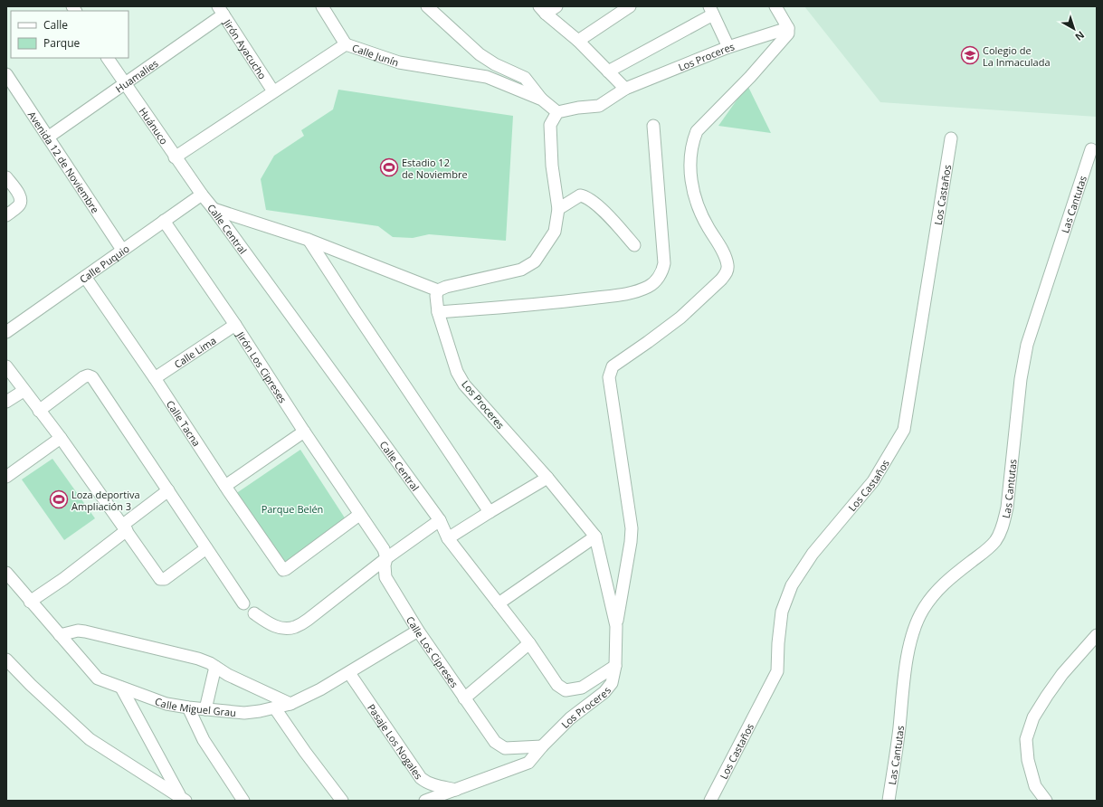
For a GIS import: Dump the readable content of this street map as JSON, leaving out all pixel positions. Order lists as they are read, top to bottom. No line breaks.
{"streets":{"street":["Jirón Ayacucho","Calle Junín","Los Proceres","Huamalies","Huánuco","Avenida 12 de Noviembre","Los Castaños","Las Cantutas","Calle Central","Calle Puquio","Calle Lima","Jirón Los Cipreses","Calle Tacna","Calle Los Cipreses","Calle Miguel Grau","Pasaje Los Nogales"]},"crossings":[["Jirón Ayacucho","Calle Junín"],["Jirón Ayacucho","Huamalies"],["Calle Junín","Los Proceres"],["Calle Junín","Huánuco"],["Los Proceres","Calle Central"],["Los Proceres","Calle Los Cipreses"],["Los Proceres","Pasaje Los Nogales"],["Huamalies","Huánuco"],["Huamalies","Avenida 12 de Noviembre"],["Huánuco","Calle Central"],["Huánuco","Calle Puquio"],["Avenida 12 de Noviembre","Calle Puquio"],["Calle Central","Calle Puquio"],["Calle Puquio","Jirón Los Cipreses"],["Calle Puquio","Calle Tacna"],["Calle Lima","Jirón Los Cipreses"],["Calle Lima","Calle Tacna"],["Jirón Los Cipreses","Calle Tacna"],["Jirón Los Cipreses","Calle Los Cipreses"],["Calle Tacna","Calle Los Cipreses"],["Calle Los Cipreses","Calle Miguel Grau"],["Calle Miguel Grau","Pasaje Los Nogales"]],"parks":["Parque Belén"],"places":{"school or university":["Colegio de La Inmaculada"],"sports":["Estadio 12 de Noviembre","Loza deportiva Ampliación 3"]},"legend":["Calle","Parque"],"north":"bottom right"}
